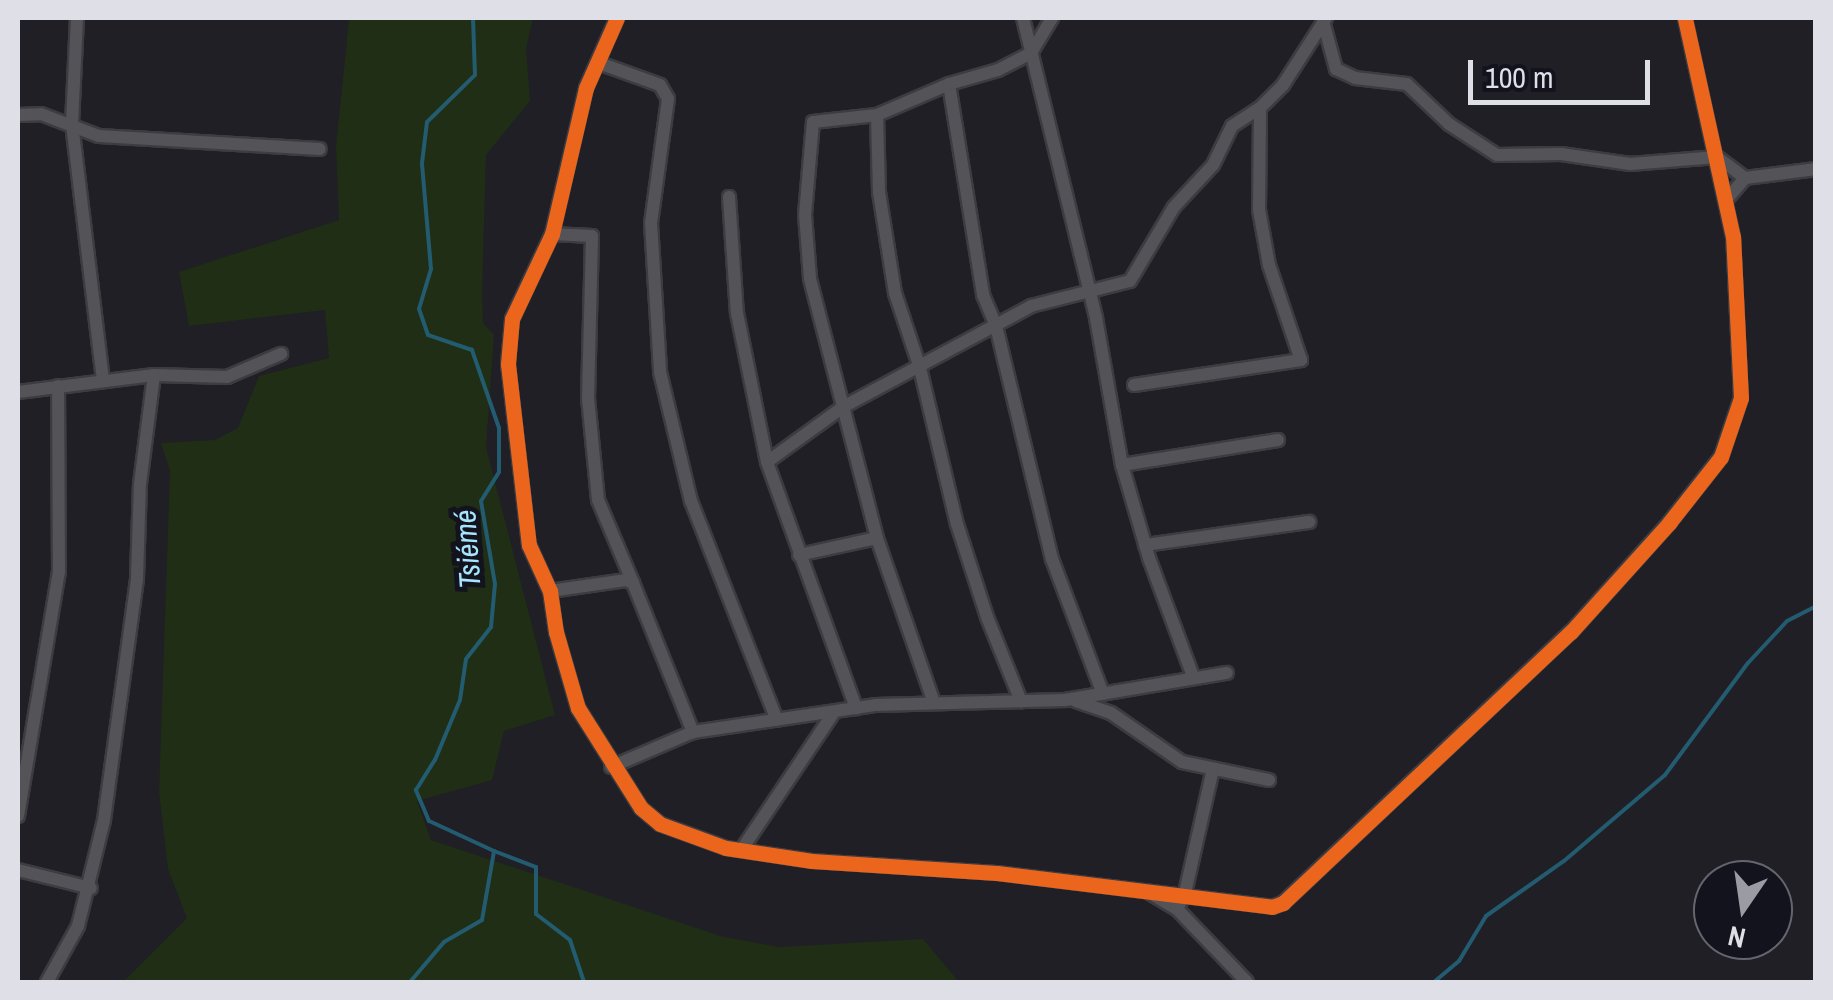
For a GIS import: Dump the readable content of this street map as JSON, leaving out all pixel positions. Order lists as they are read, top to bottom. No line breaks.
{"water":["Tsiémé"],"scale_bar":"100 m","north":"bottom"}
